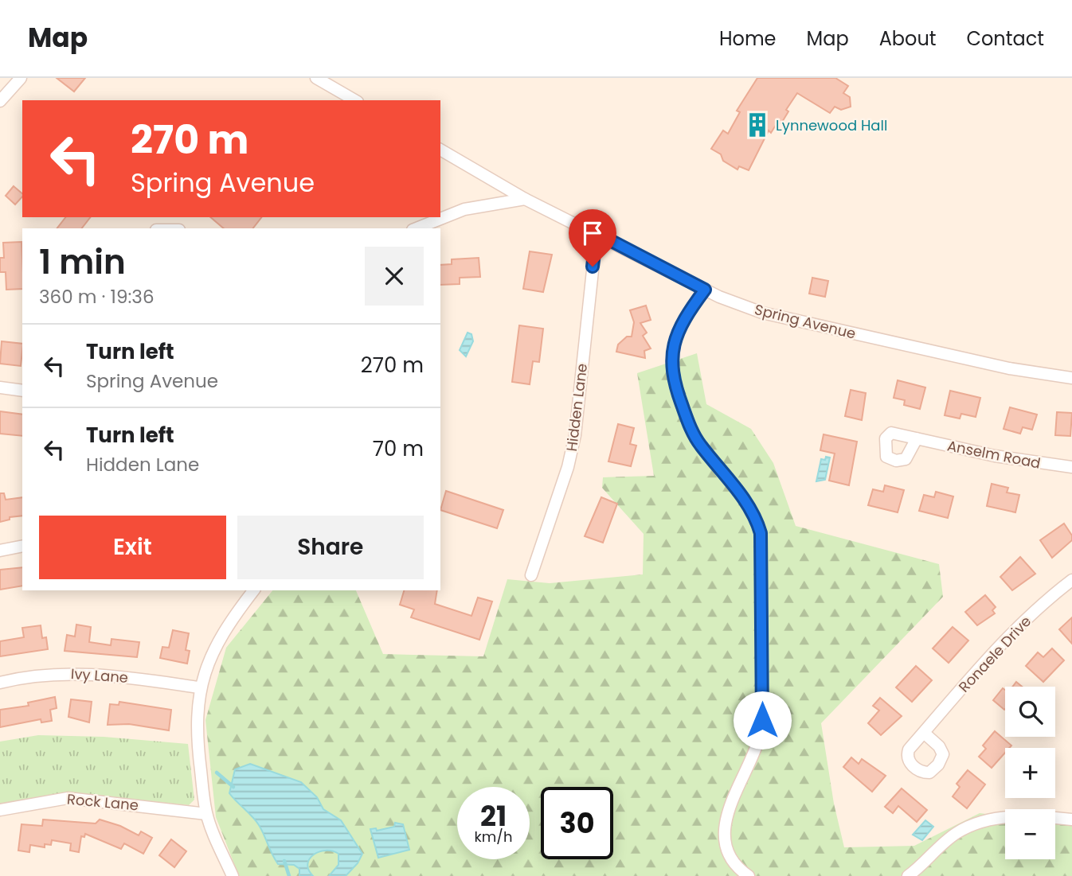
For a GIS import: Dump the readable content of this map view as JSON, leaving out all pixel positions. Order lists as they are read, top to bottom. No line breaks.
{"streets":{"street":["Spring Avenue","Hidden Lane","Anselm Road","Ronaele Drive","Ivy Lane","Rock Lane"]},"crossings":[["Spring Avenue","Hidden Lane"]],"places":{"building":["Lynnewood Hall"]},"page":{"header":"Map","nav":["Home","Map","About","Contact"],"turn":["270 m","Spring Avenue"],"heading":["1 min","360 m · 19:36"],"list":[{"name":"Turn left","note":"Spring Avenue","value":"270 m"},{"name":"Turn left","note":"Hidden Lane","value":"70 m"}],"buttons":["Exit","Share"],"map_buttons":["+","−"],"speed":"21 km/h","limit":"30"}}
